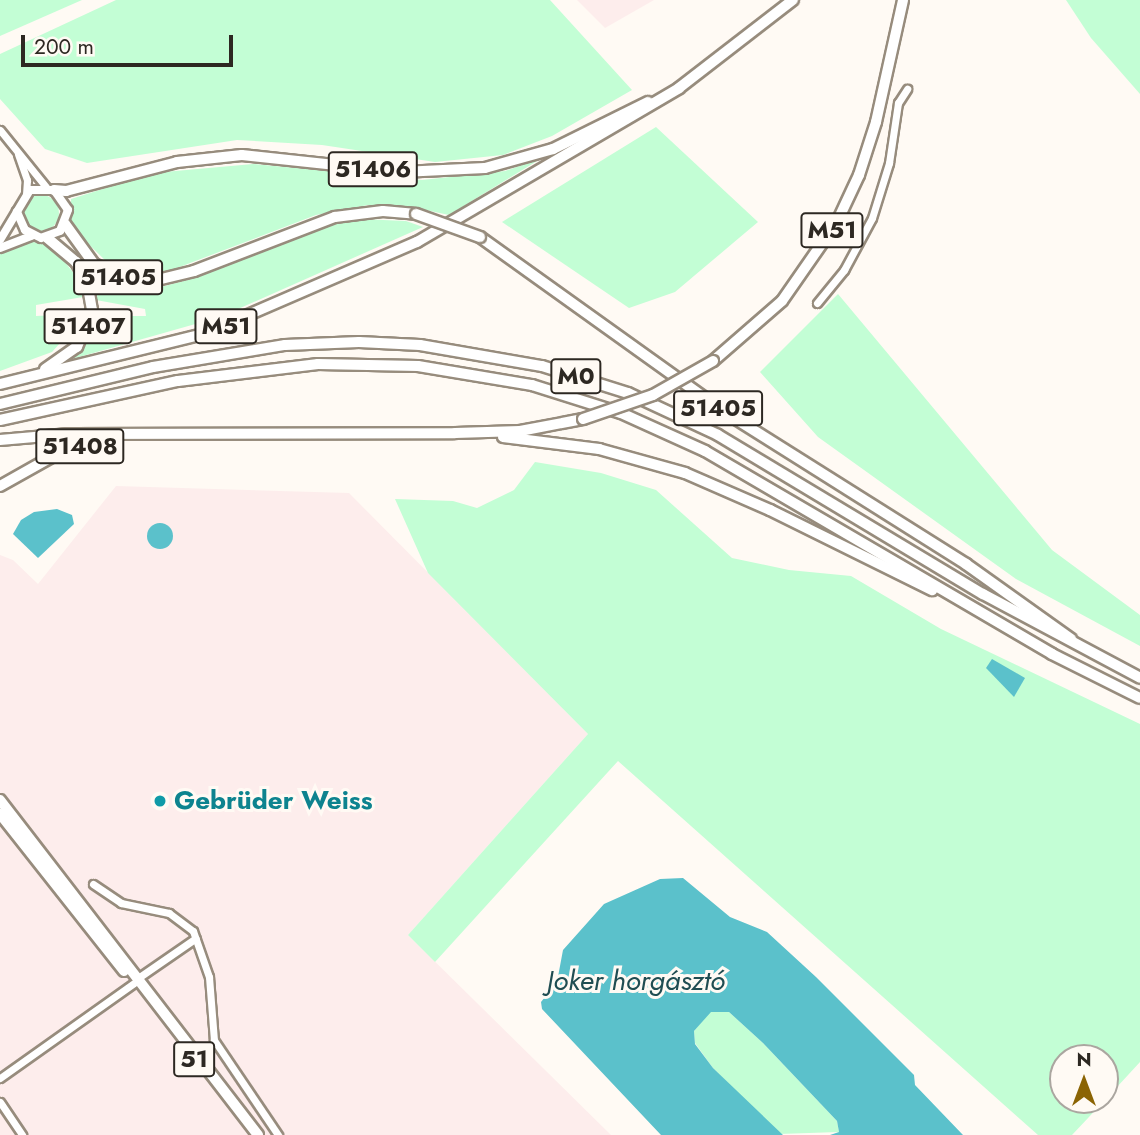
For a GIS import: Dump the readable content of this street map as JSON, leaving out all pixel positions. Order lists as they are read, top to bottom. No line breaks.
{"streets":{"main road":["51406","M51","51405","51407","M0","51408","51"]},"crossings":[["51406","M51"],["51406","51405"],["51406","51407"],["M51","51407"],["51405","51407"],["51405","M0"]],"water":["Joker horgásztó"],"places":["Gebrüder Weiss"],"scale_bar":"200 m","north":"top"}
